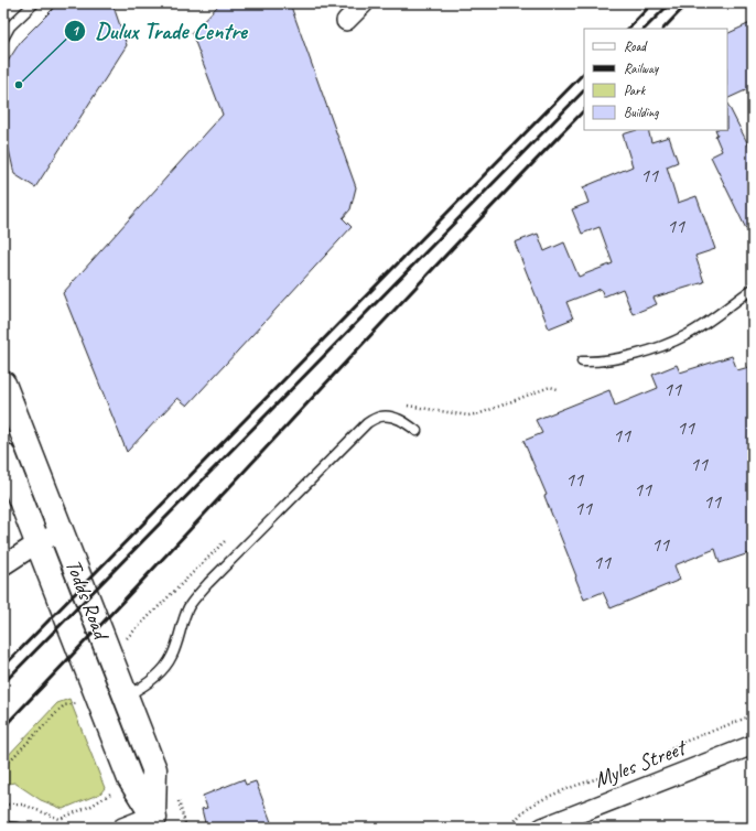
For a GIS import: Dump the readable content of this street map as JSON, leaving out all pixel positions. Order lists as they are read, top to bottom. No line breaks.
{"streets":{"street":["Todds Road","Myles Street"]},"places":["Dulux Trade Centre"],"house_numbers":["11","11","11","11","11","11","11","11","11","11","11","11"],"legend":["Road","Railway","Park","Building"]}
